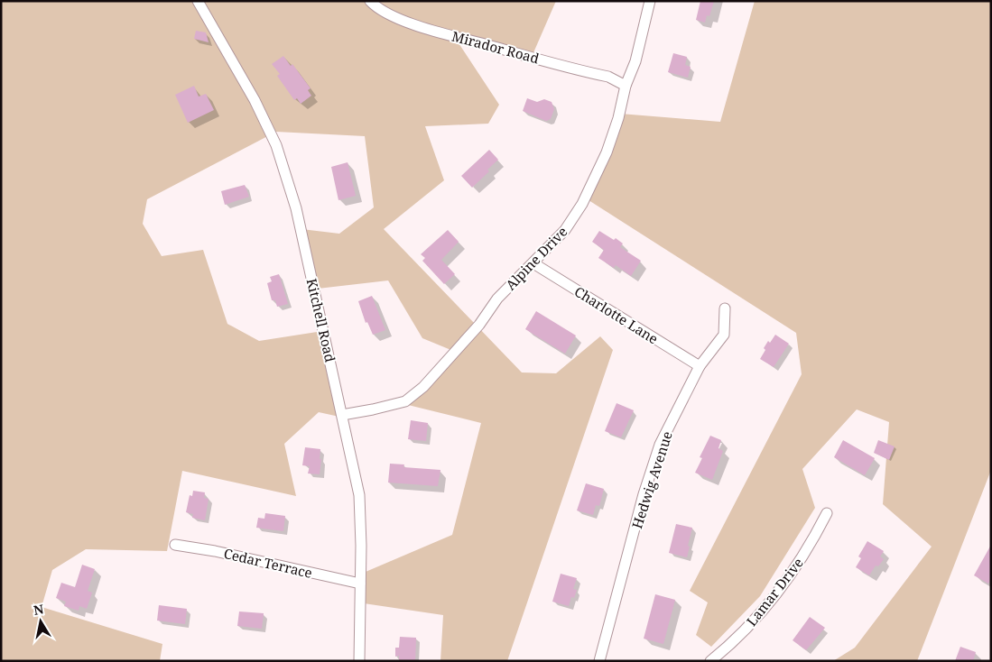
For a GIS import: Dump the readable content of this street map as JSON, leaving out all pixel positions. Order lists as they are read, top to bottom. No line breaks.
{"streets":{"street":["Mirador Road","Alpine Drive","Charlotte Lane","Kitchell Road","Hedwig Avenue","Cedar Terrace","Lamar Drive"]},"crossings":[["Mirador Road","Alpine Drive"],["Alpine Drive","Charlotte Lane"],["Alpine Drive","Kitchell Road"],["Charlotte Lane","Hedwig Avenue"],["Kitchell Road","Cedar Terrace"]],"north":"top"}
